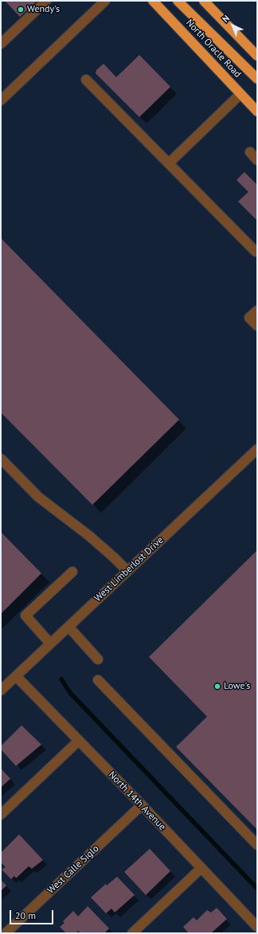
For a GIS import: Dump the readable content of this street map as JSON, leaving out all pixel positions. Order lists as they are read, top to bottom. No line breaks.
{"streets":{"highway":["North Oracle Road"],"street":["West Limberlost Drive","North 14th Avenue","West Calle Siglo"]},"crossings":[["West Limberlost Drive","North 14th Avenue"],["North 14th Avenue","West Calle Siglo"]],"places":["Wendy's","Lowe's"],"scale_bar":"20 m","north":"top left"}
